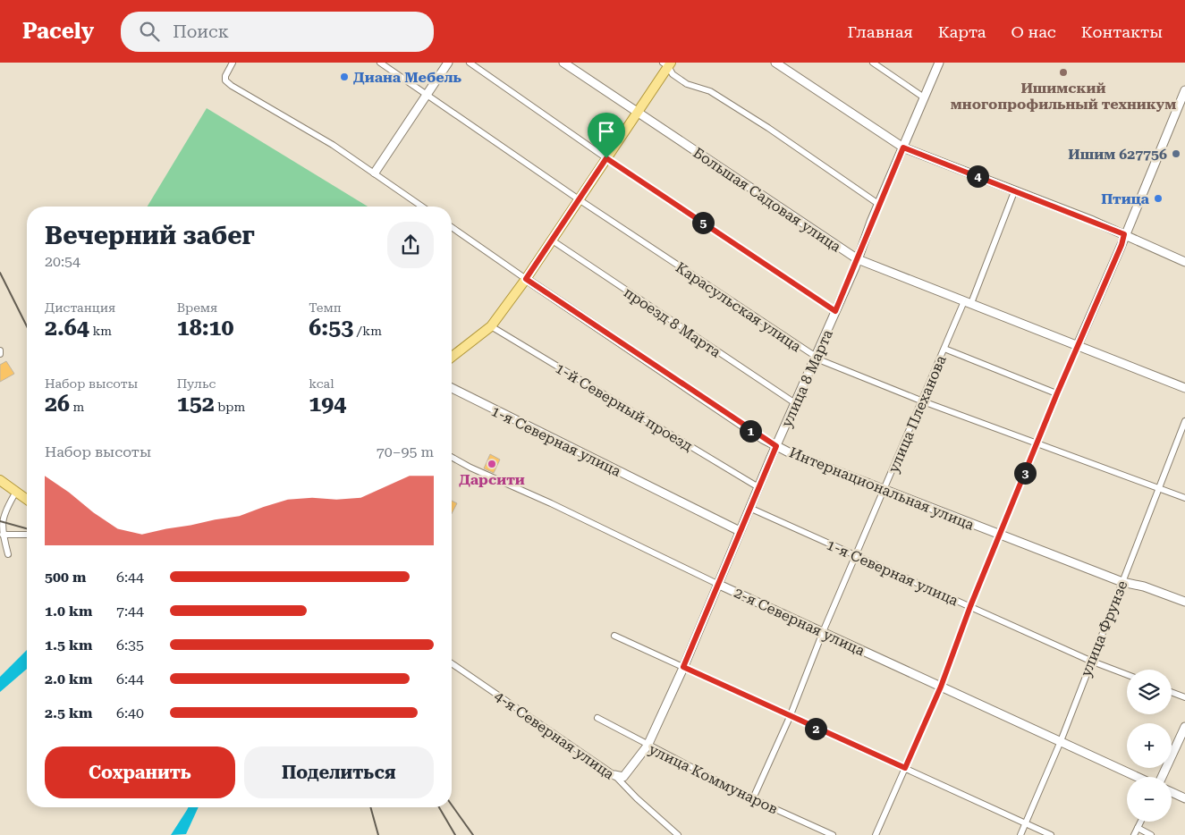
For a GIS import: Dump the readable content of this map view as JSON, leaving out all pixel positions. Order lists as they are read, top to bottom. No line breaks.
{"streets":{"street":["Большая Садовая улица","Карасульская улица","проезд 8 Марта","улица 8 Марта","1-й Северный проезд","улица Плеханова","1-я Северная улица","Интернациональная улица","2-я Северная улица","улица Фрунзе","4-я Северная улица","улица Коммунаров"]},"crossings":[["Большая Садовая улица","улица 8 Марта"],["Большая Садовая улица","улица Плеханова"],["Карасульская улица","улица 8 Марта"],["Карасульская улица","улица Плеханова"],["Карасульская улица","улица Фрунзе"],["проезд 8 Марта","улица 8 Марта"],["улица 8 Марта","1-й Северный проезд"],["улица 8 Марта","1-я Северная улица"],["улица 8 Марта","Интернациональная улица"],["улица 8 Марта","2-я Северная улица"],["улица 8 Марта","4-я Северная улица"],["улица 8 Марта","улица Коммунаров"],["улица Плеханова","1-я Северная улица"],["улица Плеханова","Интернациональная улица"],["улица Плеханова","2-я Северная улица"],["улица Плеханова","улица Коммунаров"],["1-я Северная улица","улица Фрунзе"],["Интернациональная улица","улица Фрунзе"],["2-я Северная улица","улица Фрунзе"]],"places":["Ишимский многопрофильный техникум","Диана Мебель","Ишим 627756","Птица","Дарсити"],"page":{"header":"Pacely","search":"Поиск","nav":["Главная","Карта","О нас","Контакты"],"pins":["4","5","1","3","2"],"heading":["Вечерний забег","20:54"],"stats":[["Дистанция","2.64 km"],["Время","18:10"],["Темп","6:53 /km"],["Набор высоты","26 m"],["Пульс","152 bpm"],["kcal","194"]],"chart":["Набор высоты","70–95 m"],"list":[{"name":"500 m","note":"6:44"},{"name":"1.0 km","note":"7:44"},{"name":"1.5 km","note":"6:35"},{"name":"2.0 km","note":"6:44"},{"name":"2.5 km","note":"6:40"}],"map_buttons":["+","−"],"buttons":["Сохранить","Поделиться"]}}
